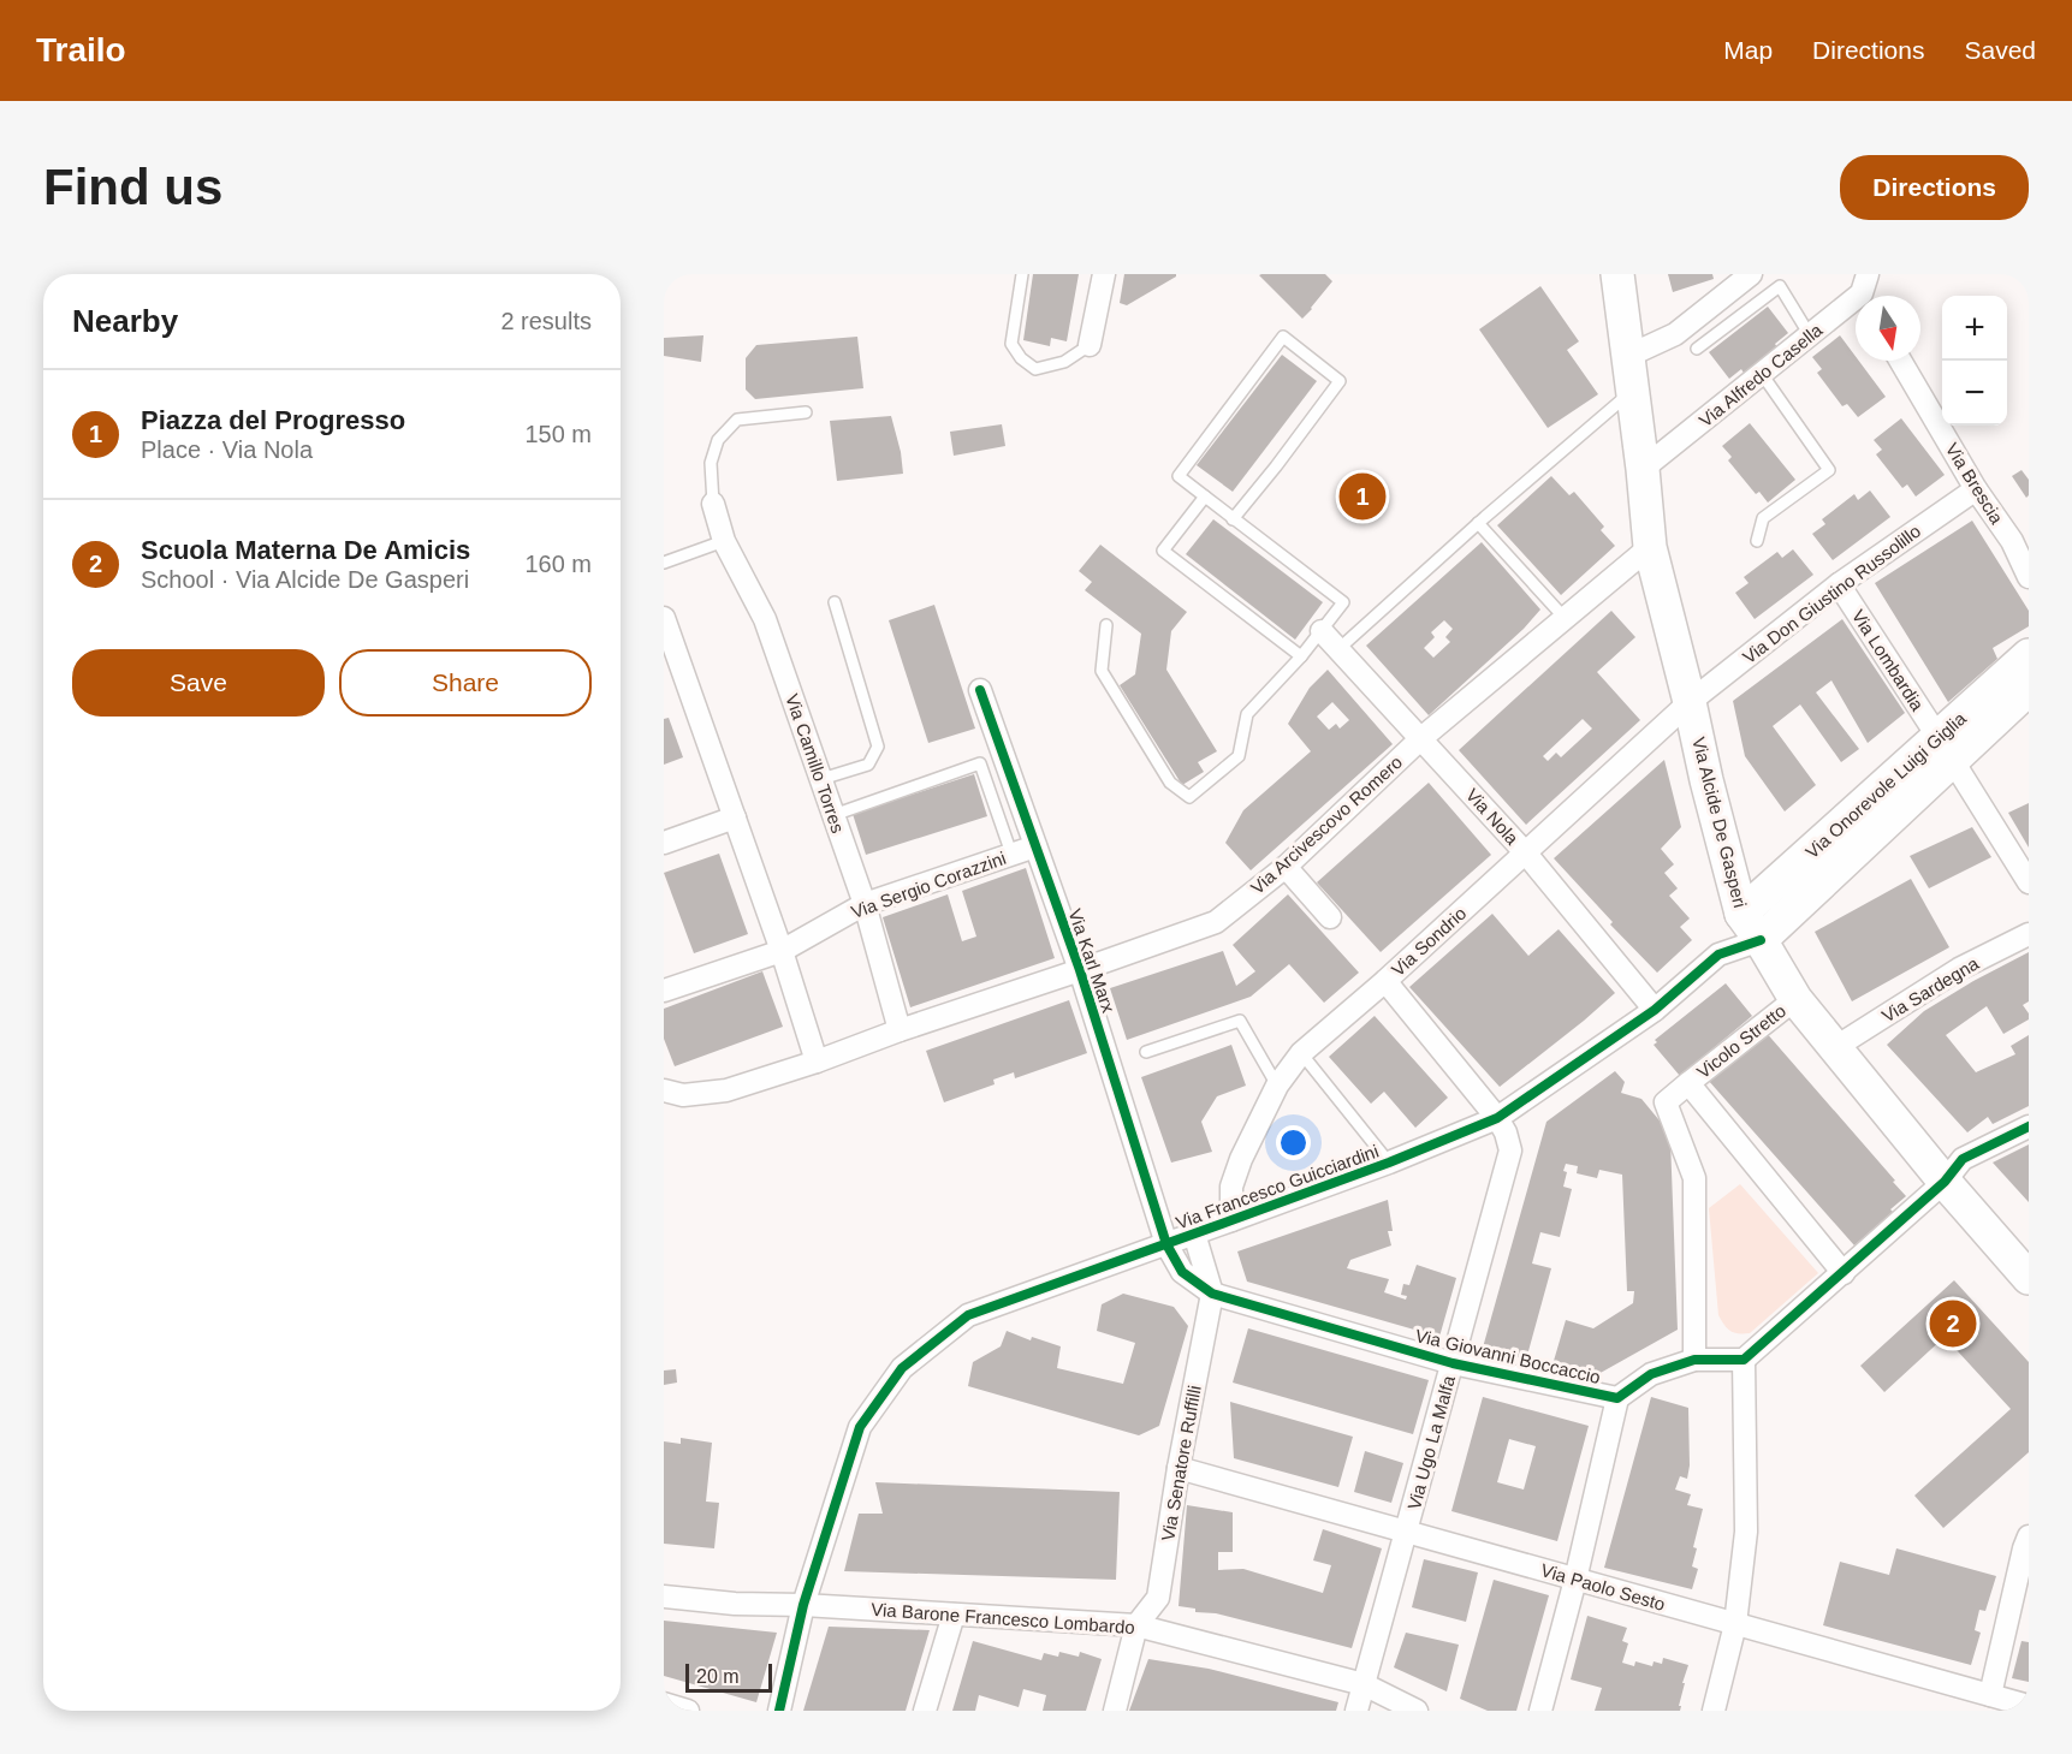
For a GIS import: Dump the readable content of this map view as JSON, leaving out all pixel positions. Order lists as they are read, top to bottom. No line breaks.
{"streets":{"main road":["Via Onorevole Luigi Giglia","Via Alcide De Gasperi"],"street":["Via Alfredo Casella","Via Brescia","Via Don Giustino Russolillo","Via Lombardia","Via Camillo Torres","Via Nola","Via Arcivescovo Romero","Via Sergio Corazzini","Via Sondrio","Via Karl Marx","Via Sardegna","Vicolo Stretto","Via Francesco Guicciardini","Via Giovanni Boccaccio","Via Ugo La Malfa","Via Senatore Ruffilli","Via Paolo Sesto","Via Barone Francesco Lombardo"]},"crossings":[["Via Alfredo Casella","Via Alcide De Gasperi"],["Via Brescia","Via Don Giustino Russolillo"],["Via Don Giustino Russolillo","Via Lombardia"],["Via Don Giustino Russolillo","Via Alcide De Gasperi"],["Via Don Giustino Russolillo","Via Sondrio"],["Via Lombardia","Via Onorevole Luigi Giglia"],["Via Camillo Torres","Via Arcivescovo Romero"],["Via Camillo Torres","Via Sergio Corazzini"],["Via Onorevole Luigi Giglia","Via Alcide De Gasperi"],["Via Nola","Via Arcivescovo Romero"],["Via Nola","Via Sondrio"],["Via Nola","Via Francesco Guicciardini"],["Via Alcide De Gasperi","Via Arcivescovo Romero"],["Via Alcide De Gasperi","Via Sondrio"],["Via Alcide De Gasperi","Via Sardegna"],["Via Alcide De Gasperi","Vicolo Stretto"],["Via Arcivescovo Romero","Via Karl Marx"],["Via Sergio Corazzini","Via Karl Marx"],["Via Sondrio","Via Francesco Guicciardini"],["Via Sondrio","Via Ugo La Malfa"],["Via Karl Marx","Via Francesco Guicciardini"],["Via Karl Marx","Via Giovanni Boccaccio"],["Via Karl Marx","Via Senatore Ruffilli"],["Vicolo Stretto","Via Giovanni Boccaccio"],["Via Francesco Guicciardini","Via Ugo La Malfa"],["Via Francesco Guicciardini","Via Barone Francesco Lombardo"],["Via Giovanni Boccaccio","Via Ugo La Malfa"],["Via Giovanni Boccaccio","Via Senatore Ruffilli"],["Via Ugo La Malfa","Via Paolo Sesto"],["Via Ugo La Malfa","Via Barone Francesco Lombardo"],["Via Senatore Ruffilli","Via Paolo Sesto"],["Via Senatore Ruffilli","Via Barone Francesco Lombardo"]],"scale_bar":"20 m","north":"bottom","page":{"header":"Trailo","nav":["Map","Directions","Saved"],"buttons":["Directions",["Save","Share"]],"title":"Find us","heading":["Nearby","2 results"],"map_buttons":["+","−"],"list":[{"mark":"1","name":"Piazza del Progresso","note":"Place · Via Nola","value":"150 m"},{"mark":"2","name":"Scuola Materna De Amicis","note":"School · Via Alcide De Gasperi","value":"160 m"}],"pins":["1","2"],"scale":"20 m"}}
